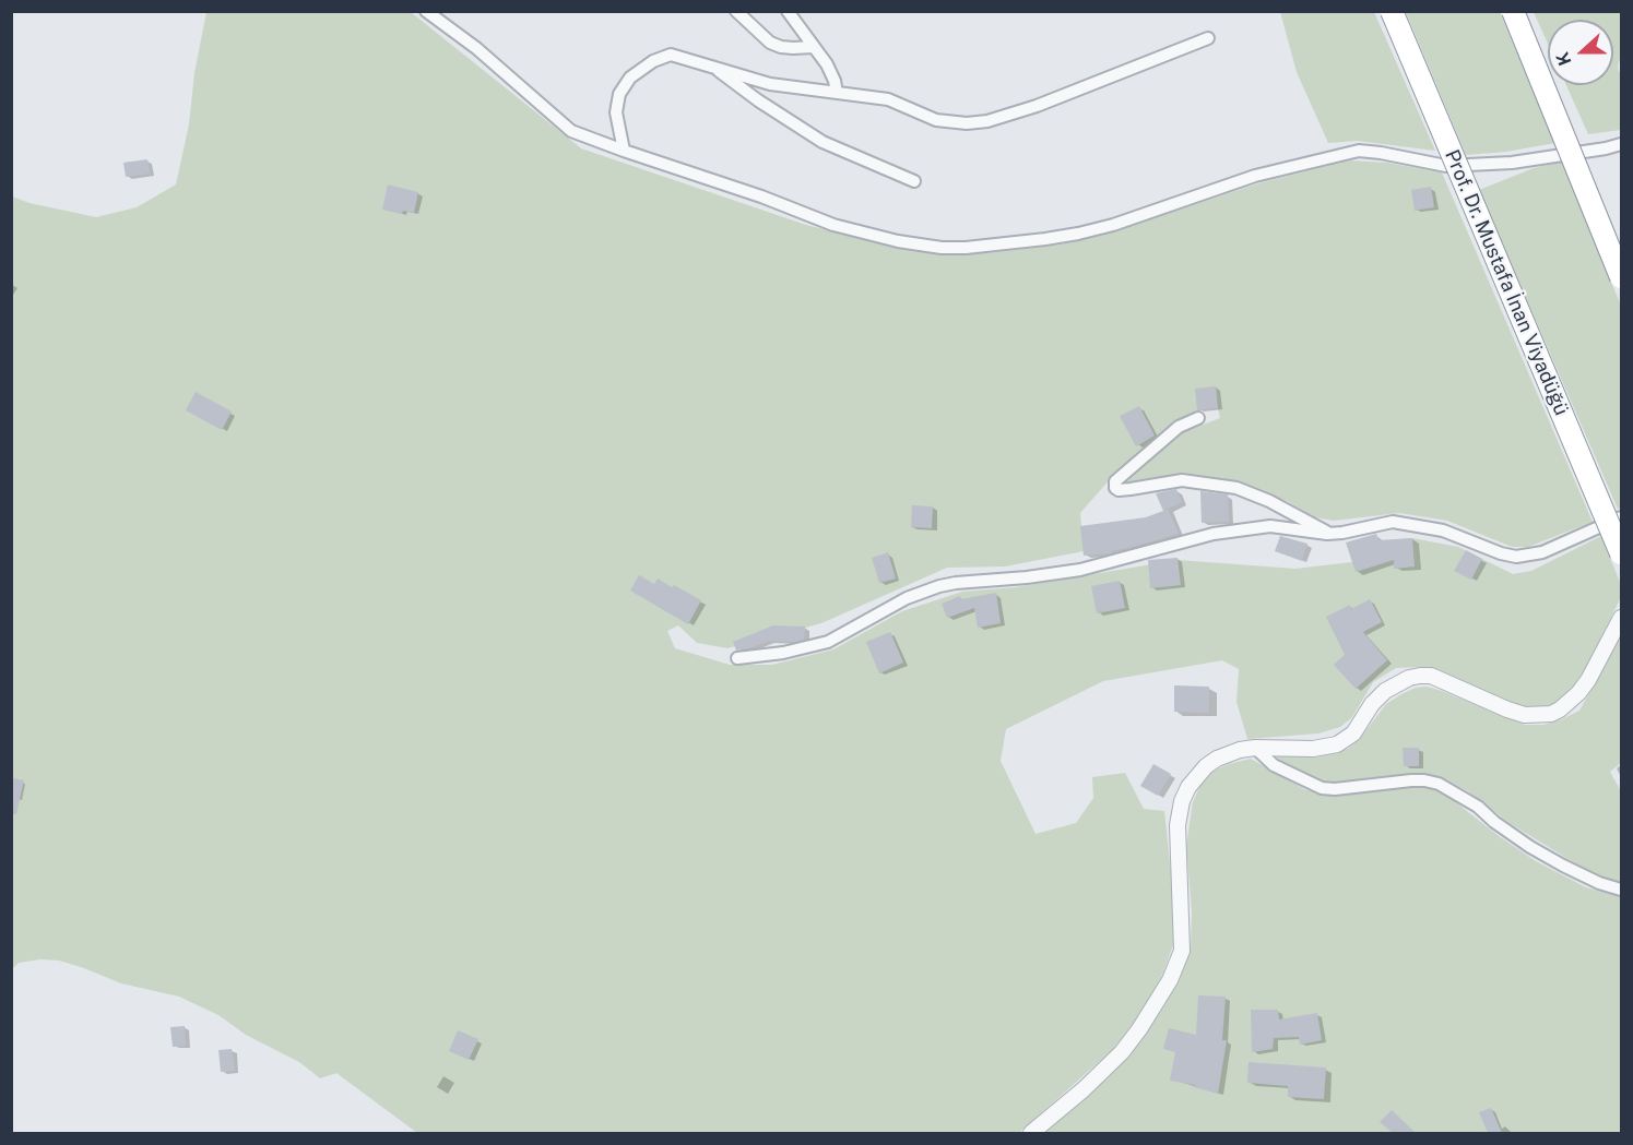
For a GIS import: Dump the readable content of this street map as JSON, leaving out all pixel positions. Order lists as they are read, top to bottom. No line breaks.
{"streets":{"highway":["Prof. Dr. Mustafa İnan Viyadüğü"]},"north":"left"}
